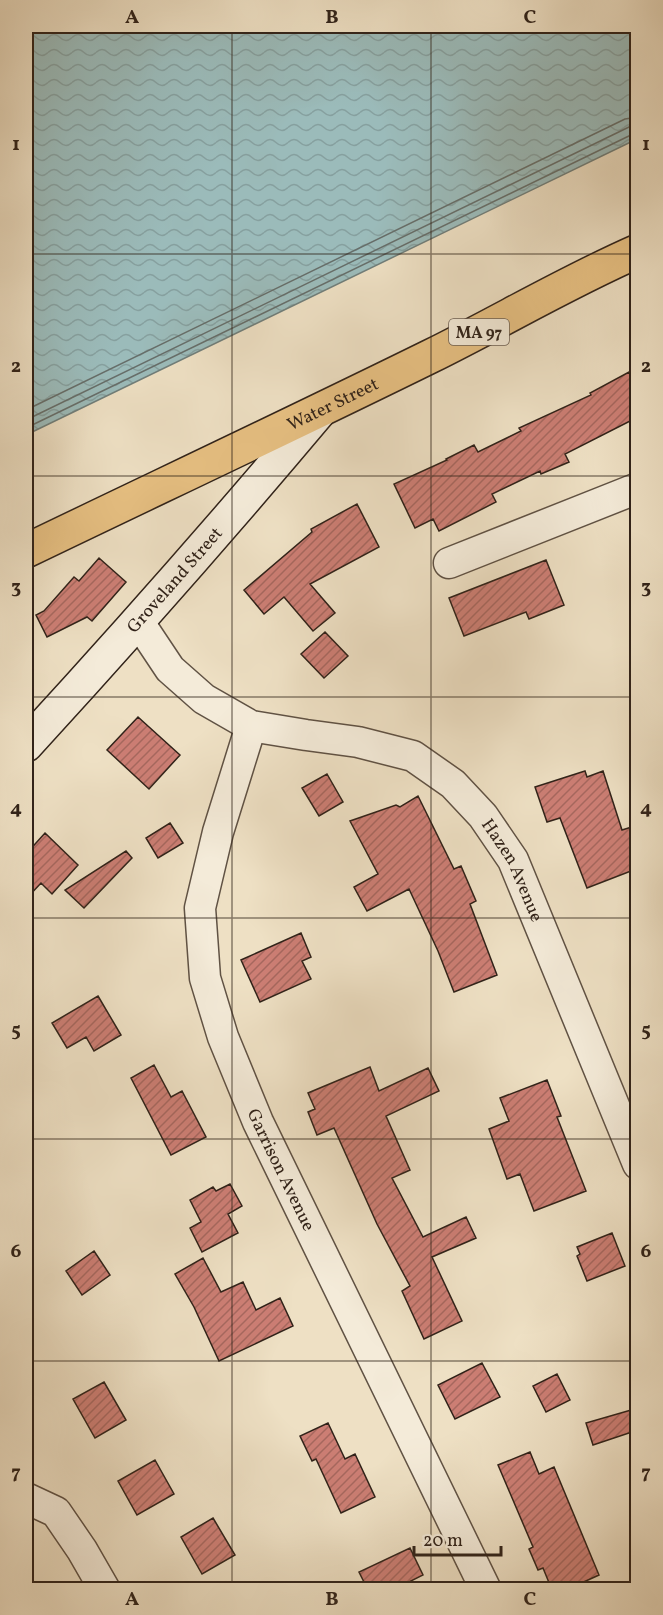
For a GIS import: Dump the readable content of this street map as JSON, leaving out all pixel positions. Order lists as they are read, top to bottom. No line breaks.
{"streets":{"main road":["MA 97","Water Street","Groveland Street"],"street":["Hazen Avenue","Garrison Avenue"]},"crossings":[["Water Street","Groveland Street"],["Hazen Avenue","Garrison Avenue"]],"scale_bar":"20 m","grid":{"columns":["A","B","C"],"rows":["1","2","3","4","5","6","7"]}}
